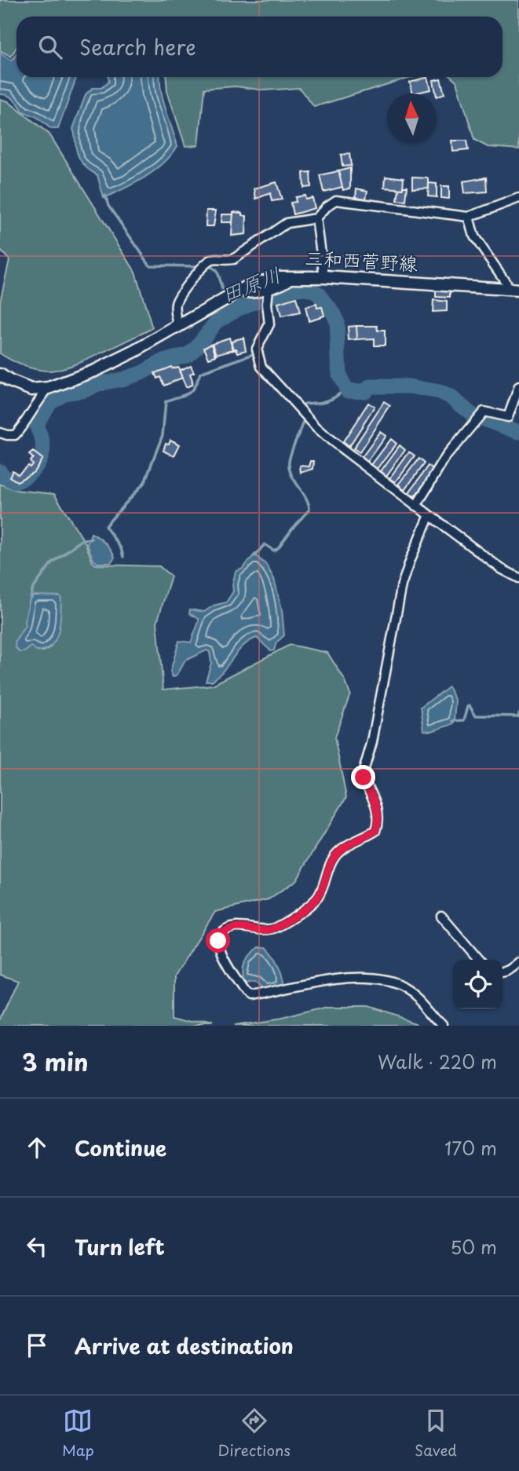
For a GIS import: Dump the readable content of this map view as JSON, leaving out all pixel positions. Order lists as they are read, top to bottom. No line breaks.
{"streets":{"main road":["三和西菅野線"]},"water":["田原川"],"north":"top","page":{"search":"Search here","heading":["3 min","Walk · 220 m"],"list":[["Continue","170 m"],["Turn left","50 m"],"Arrive at destination"],"nav":["Map","Directions","Saved"]}}
